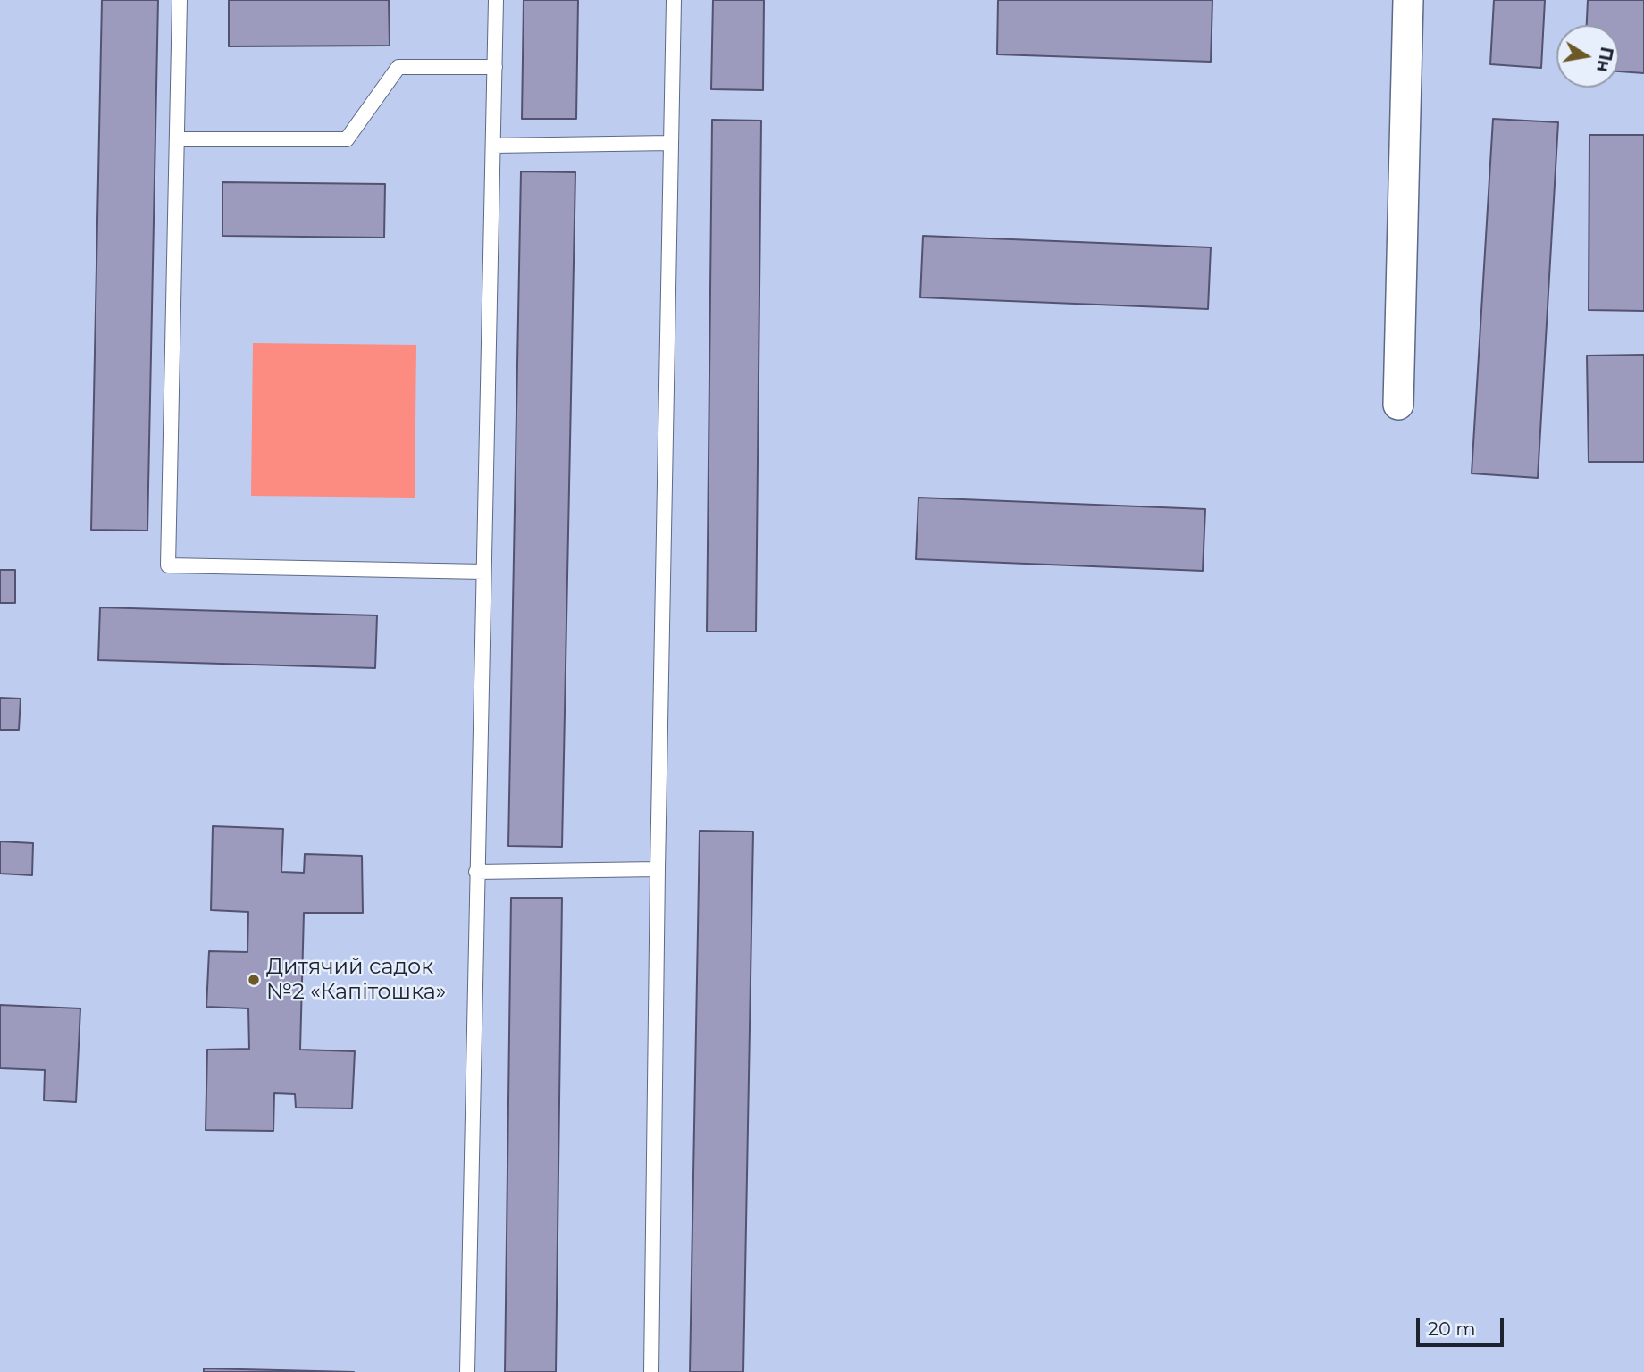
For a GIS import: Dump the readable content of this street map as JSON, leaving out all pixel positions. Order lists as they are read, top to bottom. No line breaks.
{"places":["Дитячий садок №2 «Капітошка»"],"scale_bar":"20 m","north":"right"}
